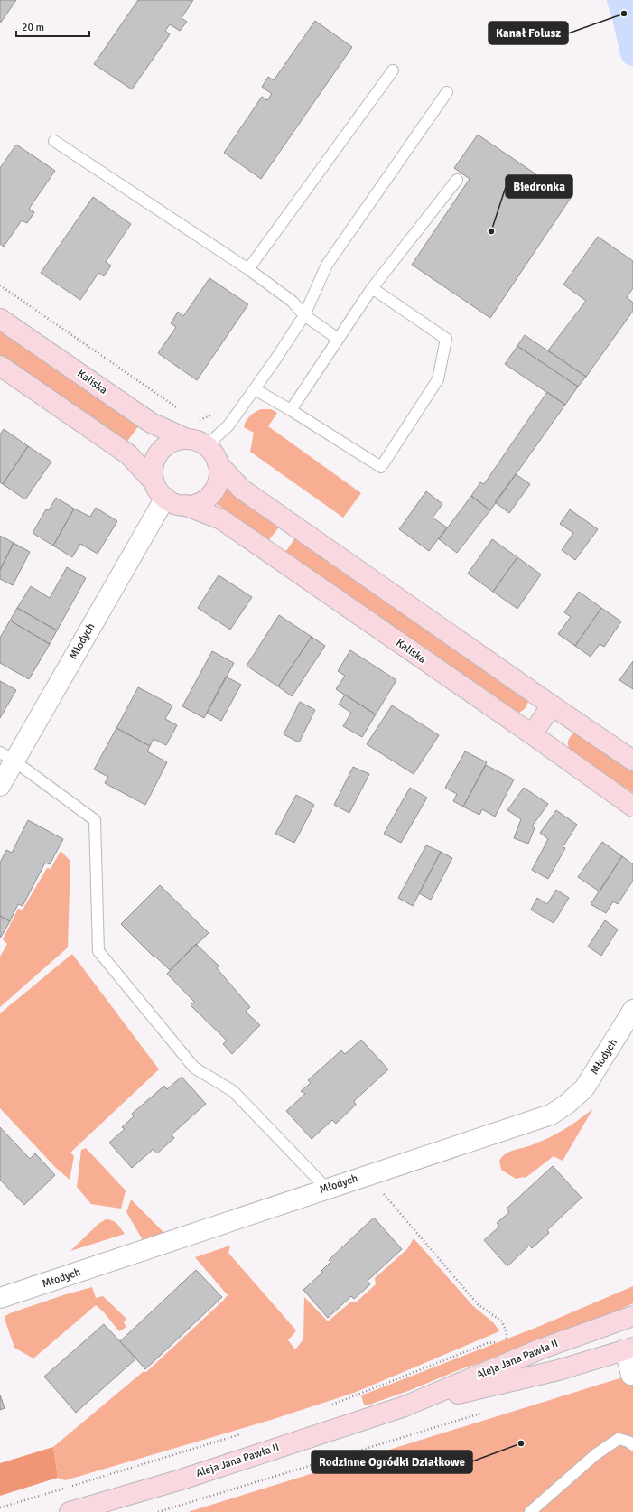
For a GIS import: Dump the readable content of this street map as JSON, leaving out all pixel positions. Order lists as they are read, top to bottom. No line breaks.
{"streets":{"street":["Kaliska","Młodych","Aleja Jana Pawła II"]},"crossings":[["Kaliska","Młodych"]],"places":["Kanał Folusz","Biedronka","Rodzinne Ogródki Działkowe"],"scale_bar":"20 m"}
